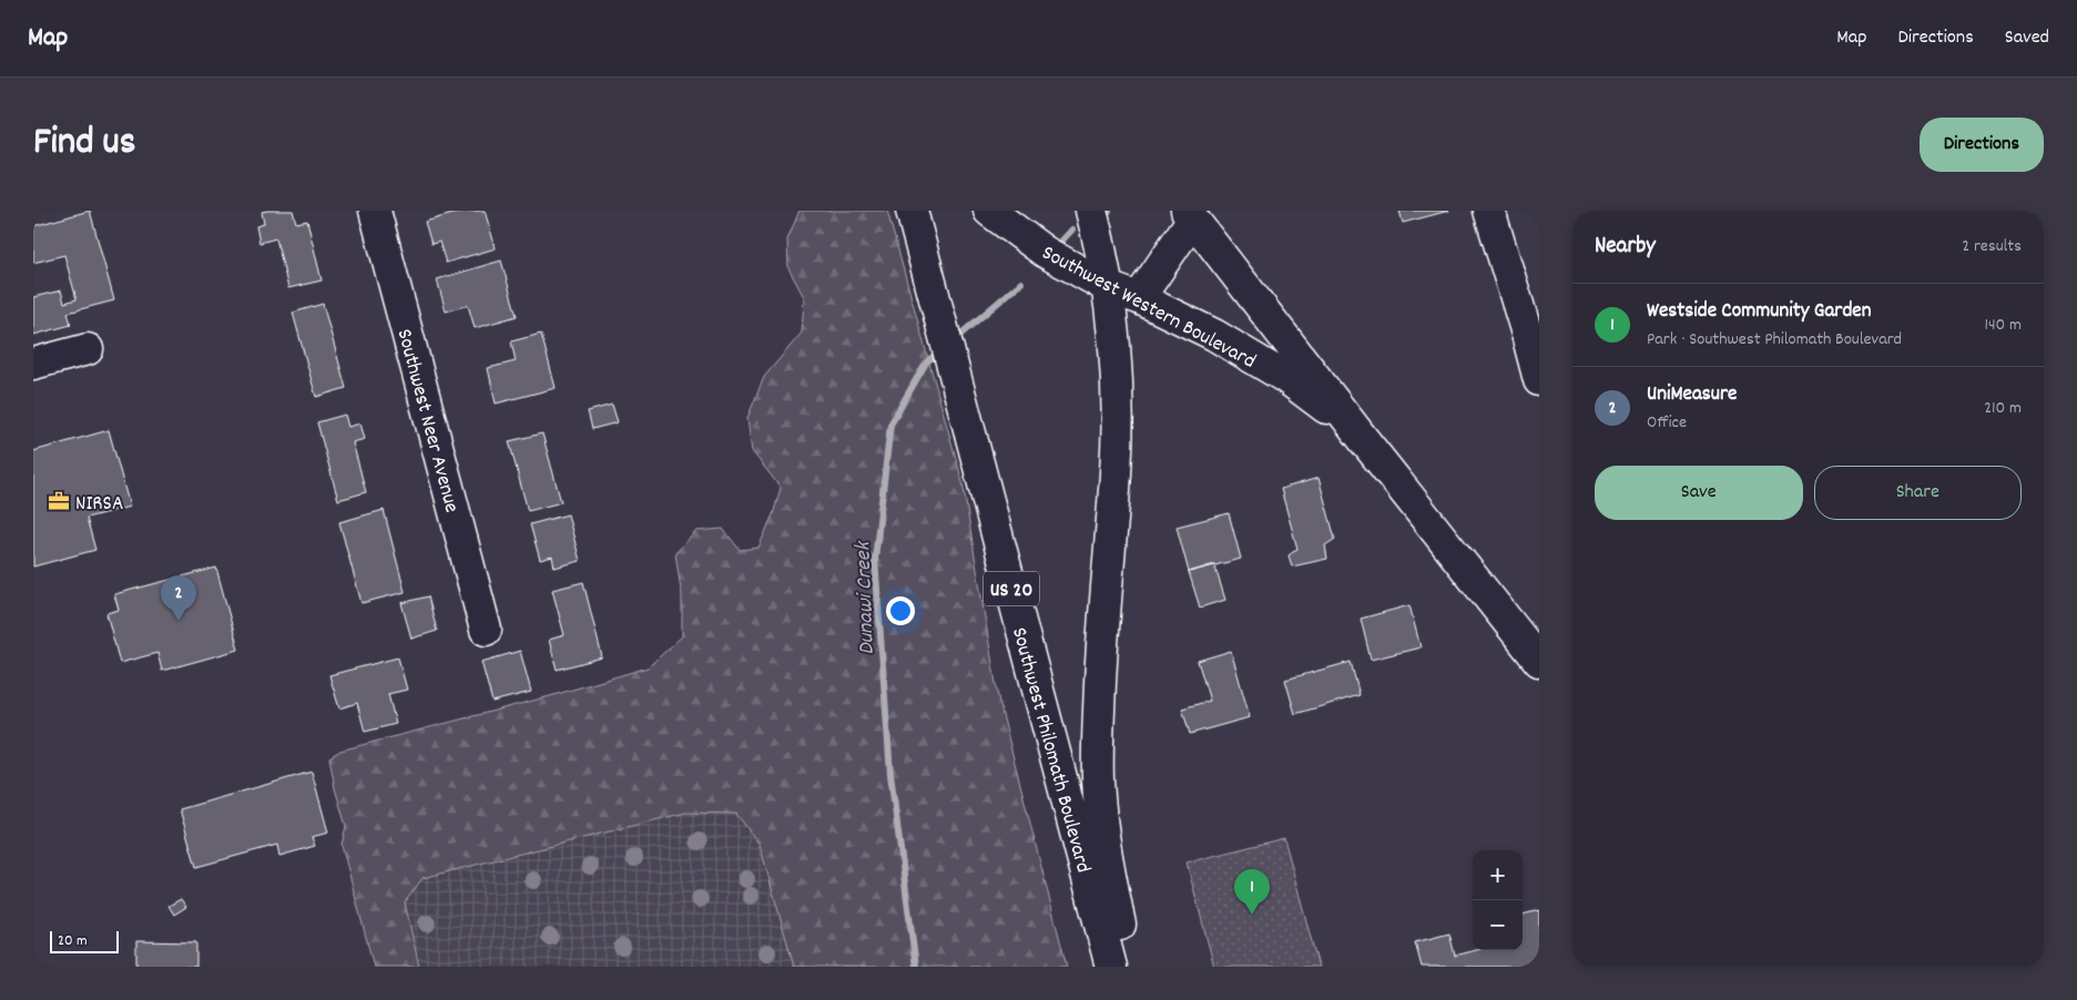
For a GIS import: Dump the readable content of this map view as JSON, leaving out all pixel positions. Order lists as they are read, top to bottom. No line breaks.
{"streets":{"main road":["Southwest Western Boulevard","Southwest Neer Avenue","US 20","Southwest Philomath Boulevard"]},"crossings":[["Southwest Western Boulevard","Southwest Philomath Boulevard"]],"water":["Dunawi Creek"],"places":{"office":["NIRSA"]},"scale_bar":"20 m","page":{"header":"Map","nav":["Map","Directions","Saved"],"title":"Find us","buttons":["Directions",["Save","Share"]],"heading":["Nearby","2 results"],"list":[{"mark":"1","name":"Westside Community Garden","note":"Park · Southwest Philomath Boulevard","value":"140 m"},{"mark":"2","name":"UniMeasure","note":"Office","value":"210 m"}],"pins":["2","1"],"map_buttons":["+","−"],"scale":"20 m"}}
